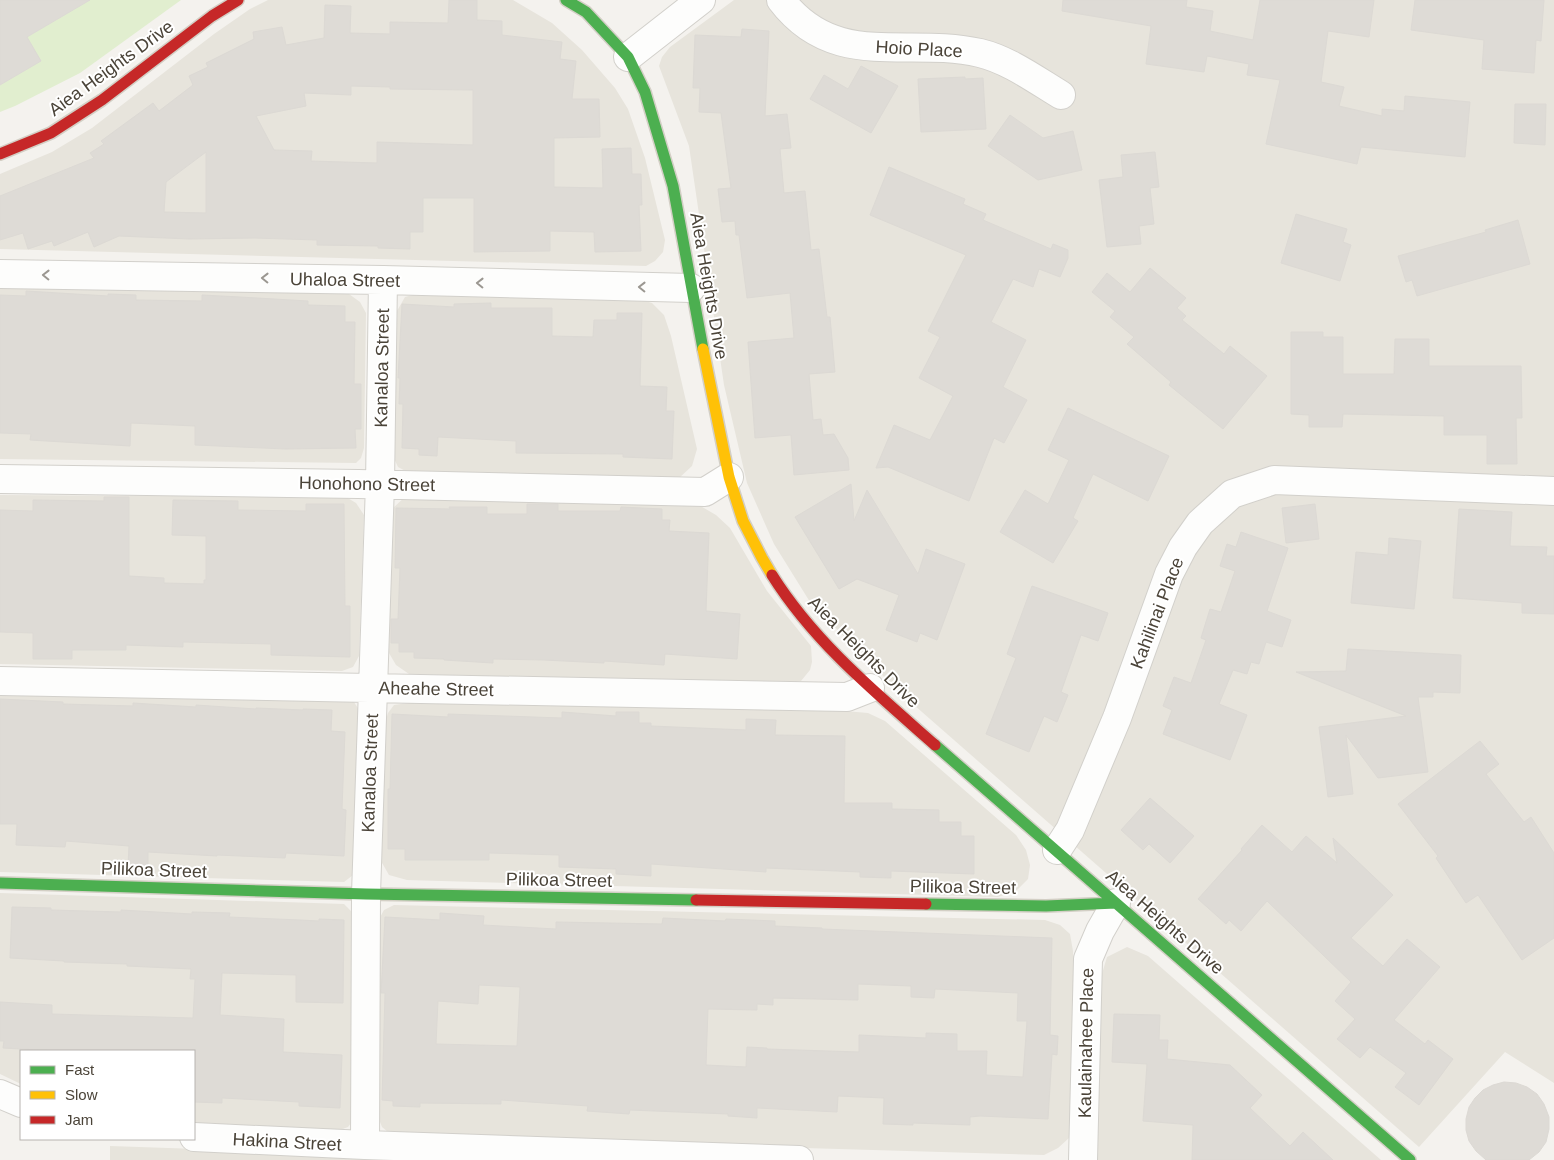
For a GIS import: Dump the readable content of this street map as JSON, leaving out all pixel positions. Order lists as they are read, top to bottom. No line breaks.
{"streets":{"street":["Hoio Place","Aiea Heights Drive","Uhaloa Street","Kanaloa Street","Honohono Street","Kahilinai Place","Aheahe Street","Pilikoa Street","Kaulainahee Place","Hakina Street"]},"crossings":[["Aiea Heights Drive","Uhaloa Street"],["Aiea Heights Drive","Honohono Street"],["Aiea Heights Drive","Kahilinai Place"],["Aiea Heights Drive","Aheahe Street"],["Aiea Heights Drive","Pilikoa Street"],["Aiea Heights Drive","Kaulainahee Place"],["Uhaloa Street","Kanaloa Street"],["Kanaloa Street","Honohono Street"],["Kanaloa Street","Aheahe Street"],["Kanaloa Street","Pilikoa Street"],["Kanaloa Street","Hakina Street"],["Pilikoa Street","Kaulainahee Place"]],"one_way":["Uhaloa Street"],"legend":["Fast","Slow","Jam"]}
